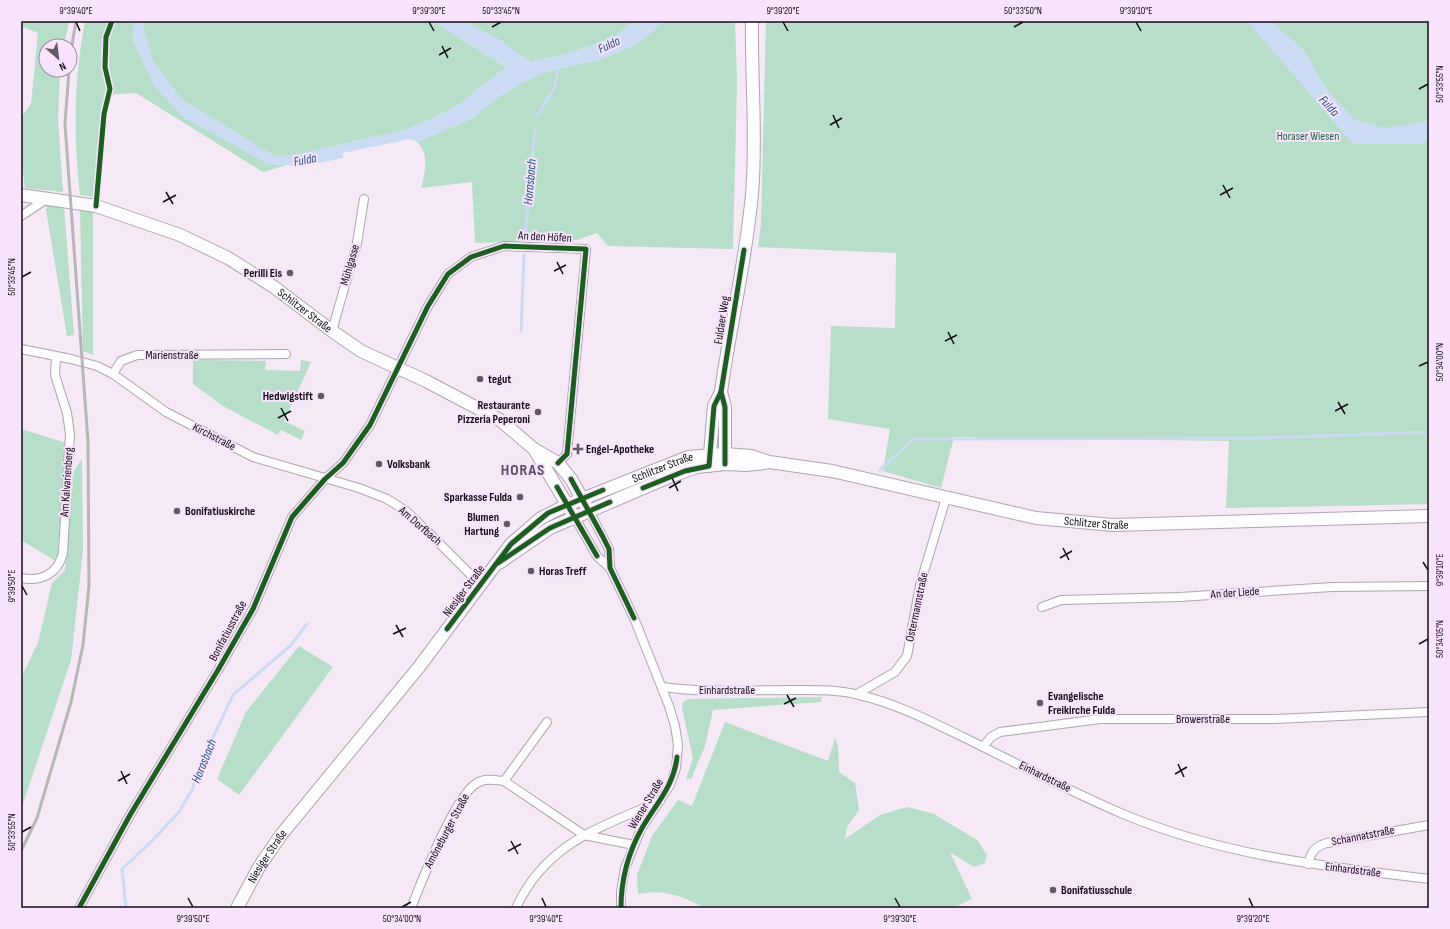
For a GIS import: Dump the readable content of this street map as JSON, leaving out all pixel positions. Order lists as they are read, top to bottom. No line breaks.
{"streets":{"main road":["Schlitzer Straße","Fuldaer Weg","Niesiger Straße"],"street":["An den Höfen","Mühlgasse","Marienstraße","Kirchstraße","Am Kalvarienberg","Am Dorfbach","An der Liede","Ostermannstraße","Bonifatiusstraße","Einhardstraße","Browerstraße","Wiener Straße","Amöneburger Straße","Schannatstraße"]},"crossings":[["An den Höfen","Schlitzer Straße"],["An den Höfen","Bonifatiusstraße"],["Mühlgasse","Schlitzer Straße"],["Schlitzer Straße","Fuldaer Weg"],["Schlitzer Straße","Niesiger Straße"],["Schlitzer Straße","Ostermannstraße"],["Schlitzer Straße","Bonifatiusstraße"],["Schlitzer Straße","Wiener Straße"],["Marienstraße","Kirchstraße"],["Kirchstraße","Am Dorfbach"],["Kirchstraße","Bonifatiusstraße"],["Am Dorfbach","Niesiger Straße"],["Am Dorfbach","Bonifatiusstraße"],["Niesiger Straße","Wiener Straße"],["Ostermannstraße","Einhardstraße"],["Einhardstraße","Browerstraße"],["Einhardstraße","Wiener Straße"],["Einhardstraße","Schannatstraße"]],"districts":["HORAS"],"water":["Fulda","Horasbach"],"parks":["Horaser Wiesen"],"places":{"other":["Perilli Eis","tegut","Hedwigstift","Restaurante Pizzeria Peperoni","Volksbank","Sparkasse Fulda","Bonifatiuskirche","Blumen Hartung","Horas Treff","Evangelische Freikirche Fulda","Bonifatiusschule"],"health":["Engel-Apotheke"]},"north":"bottom right","coordinates":["9°39'40\"E","9°39'30\"E","50°33'45\"N","9°39'20\"E","50°33'50\"N","9°39'10\"E","50°33'55\"N","50°34'00\"N","9°39'50\"E","50°34'05\"N"]}
